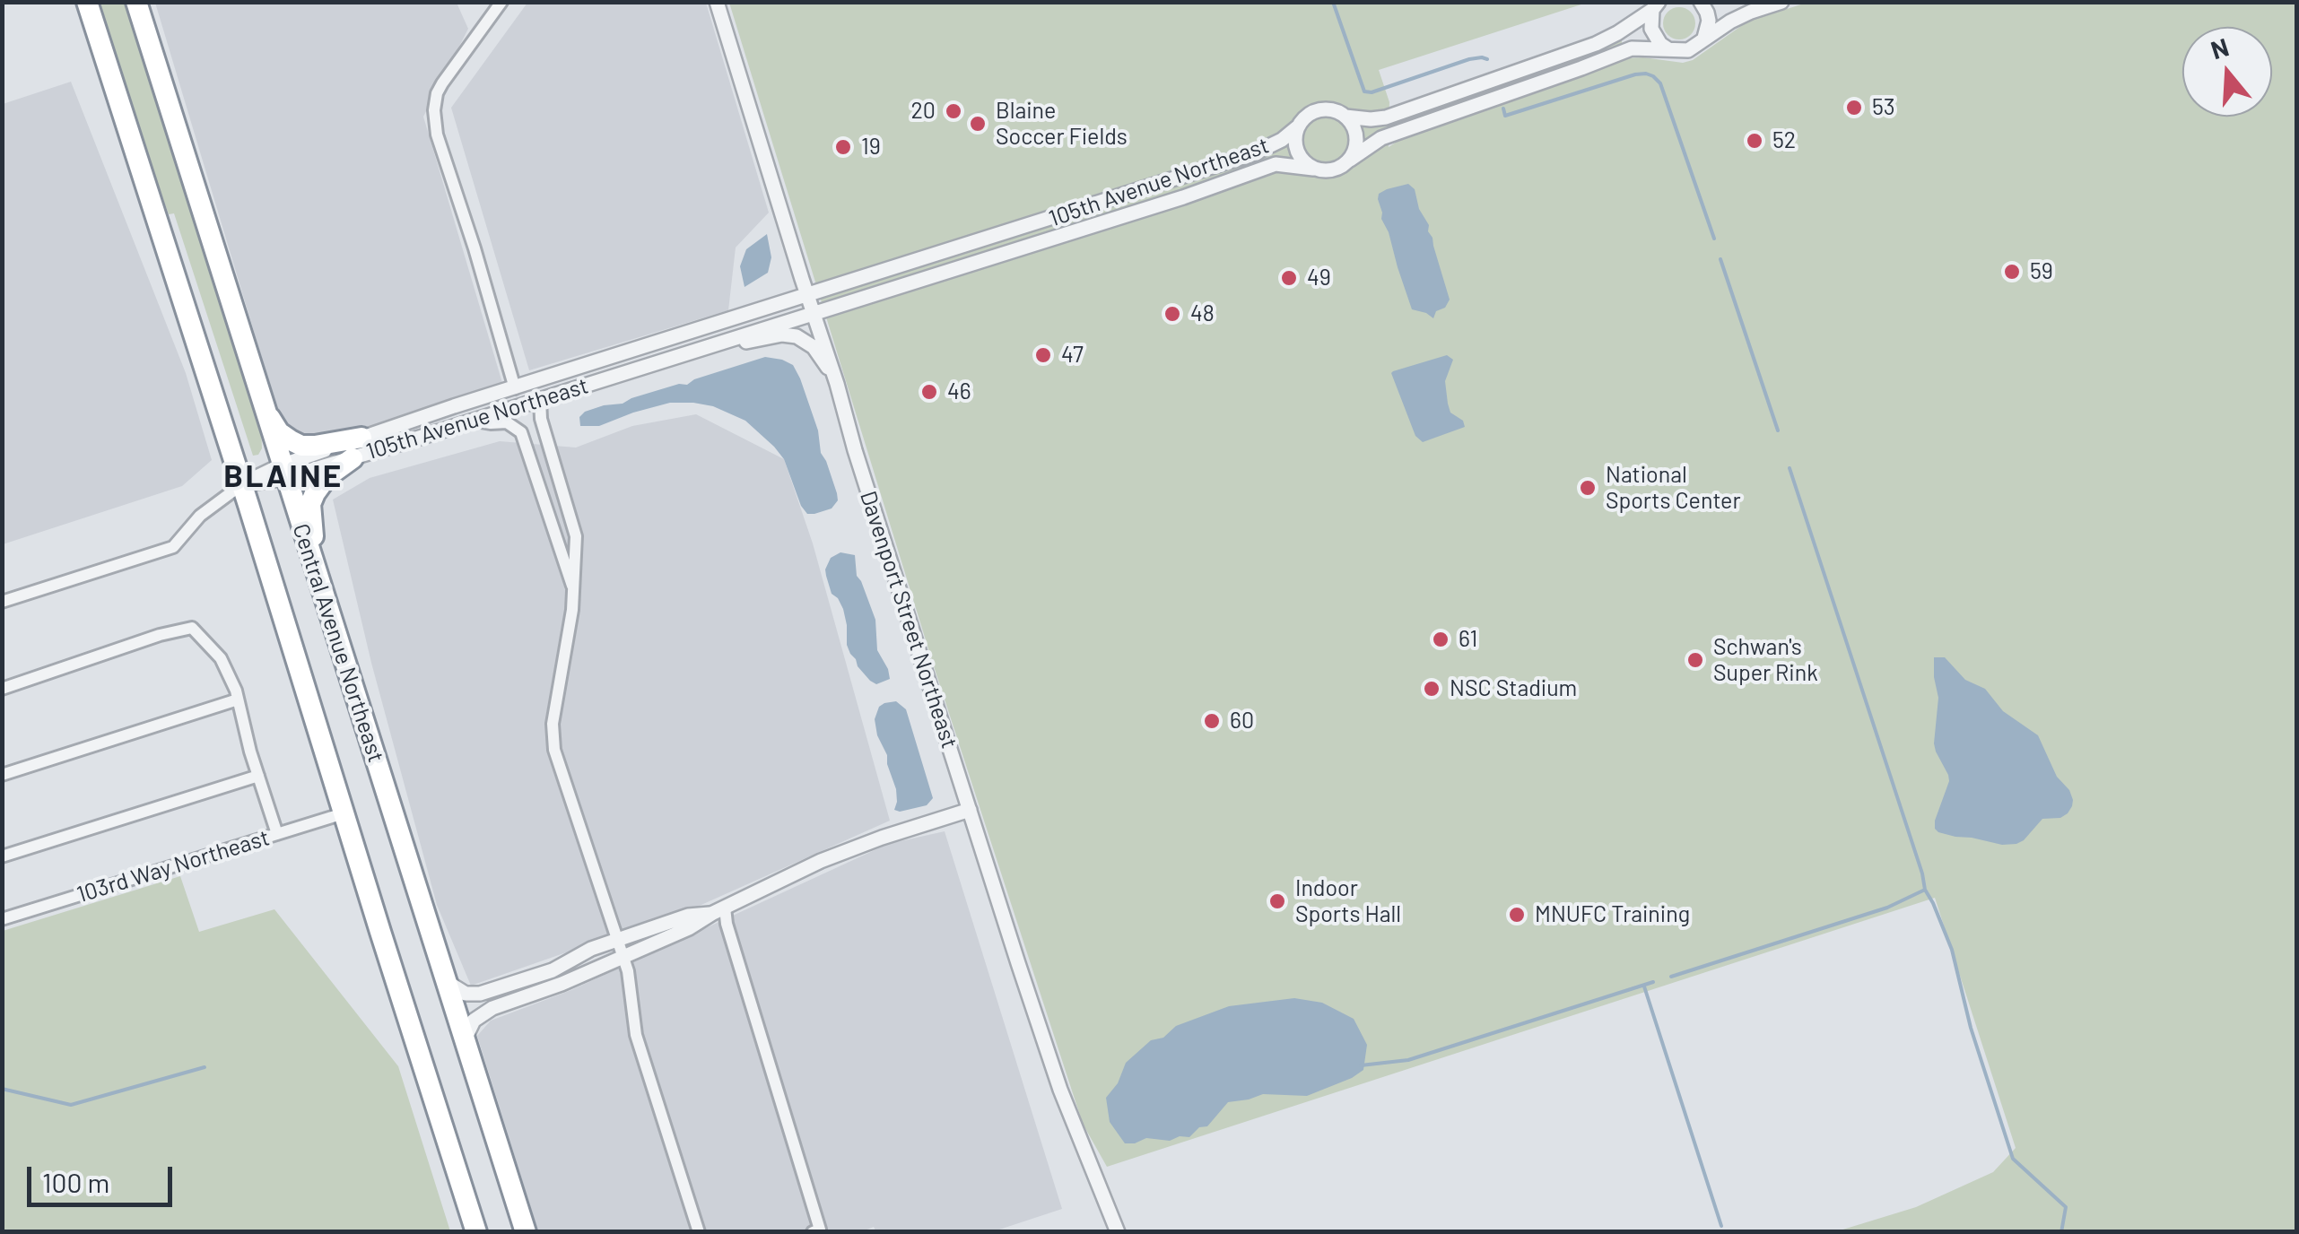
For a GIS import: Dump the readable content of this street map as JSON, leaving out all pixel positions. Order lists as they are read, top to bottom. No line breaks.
{"streets":{"highway":["Central Avenue Northeast"],"street":["105th Avenue Northeast","Davenport Street Northeast","103rd Way Northeast"]},"crossings":[["105th Avenue Northeast","Davenport Street Northeast"],["105th Avenue Northeast","Central Avenue Northeast"],["Central Avenue Northeast","103rd Way Northeast"]],"districts":["BLAINE"],"places":["53","20","Blaine Soccer Fields","52","19","59","49","48","47","46","National Sports Center","61","Schwan's Super Rink","NSC Stadium","60","Indoor Sports Hall","MNUFC Training"],"scale_bar":"100 m","north":"top"}
